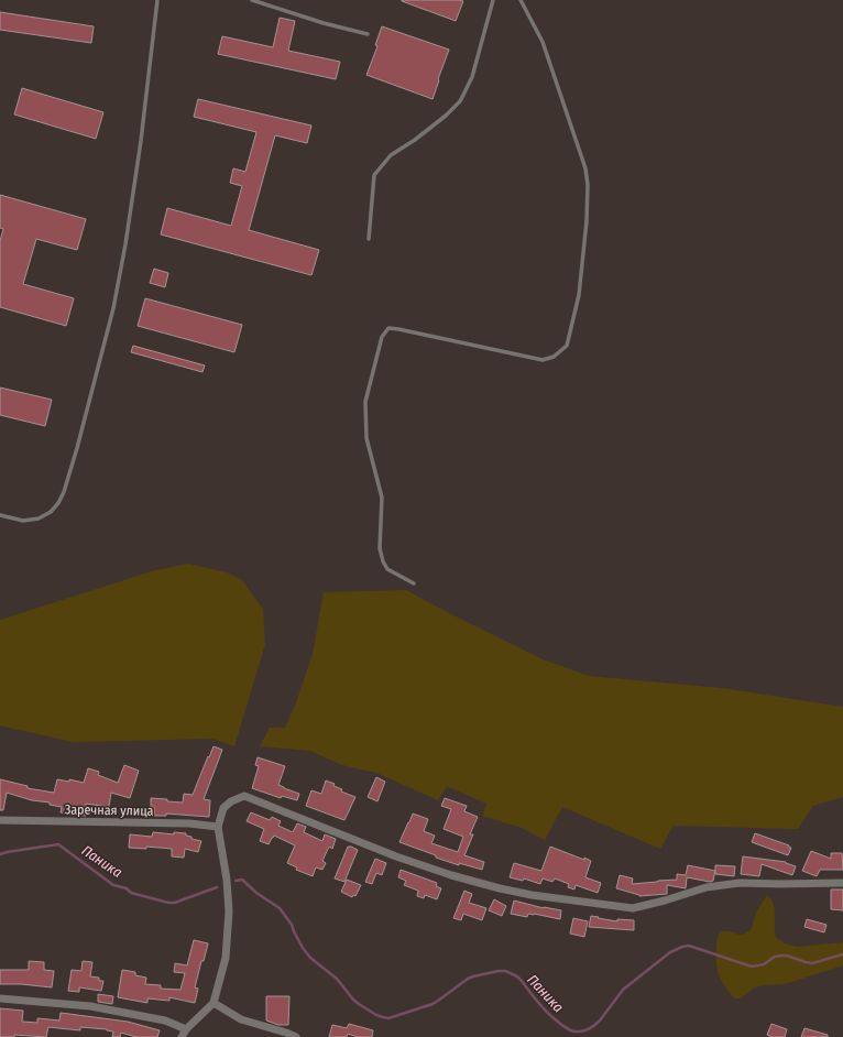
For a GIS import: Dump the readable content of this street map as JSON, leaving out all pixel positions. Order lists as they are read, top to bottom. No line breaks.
{"streets":{"street":["Заречная улица"]},"water":["Паника"]}
